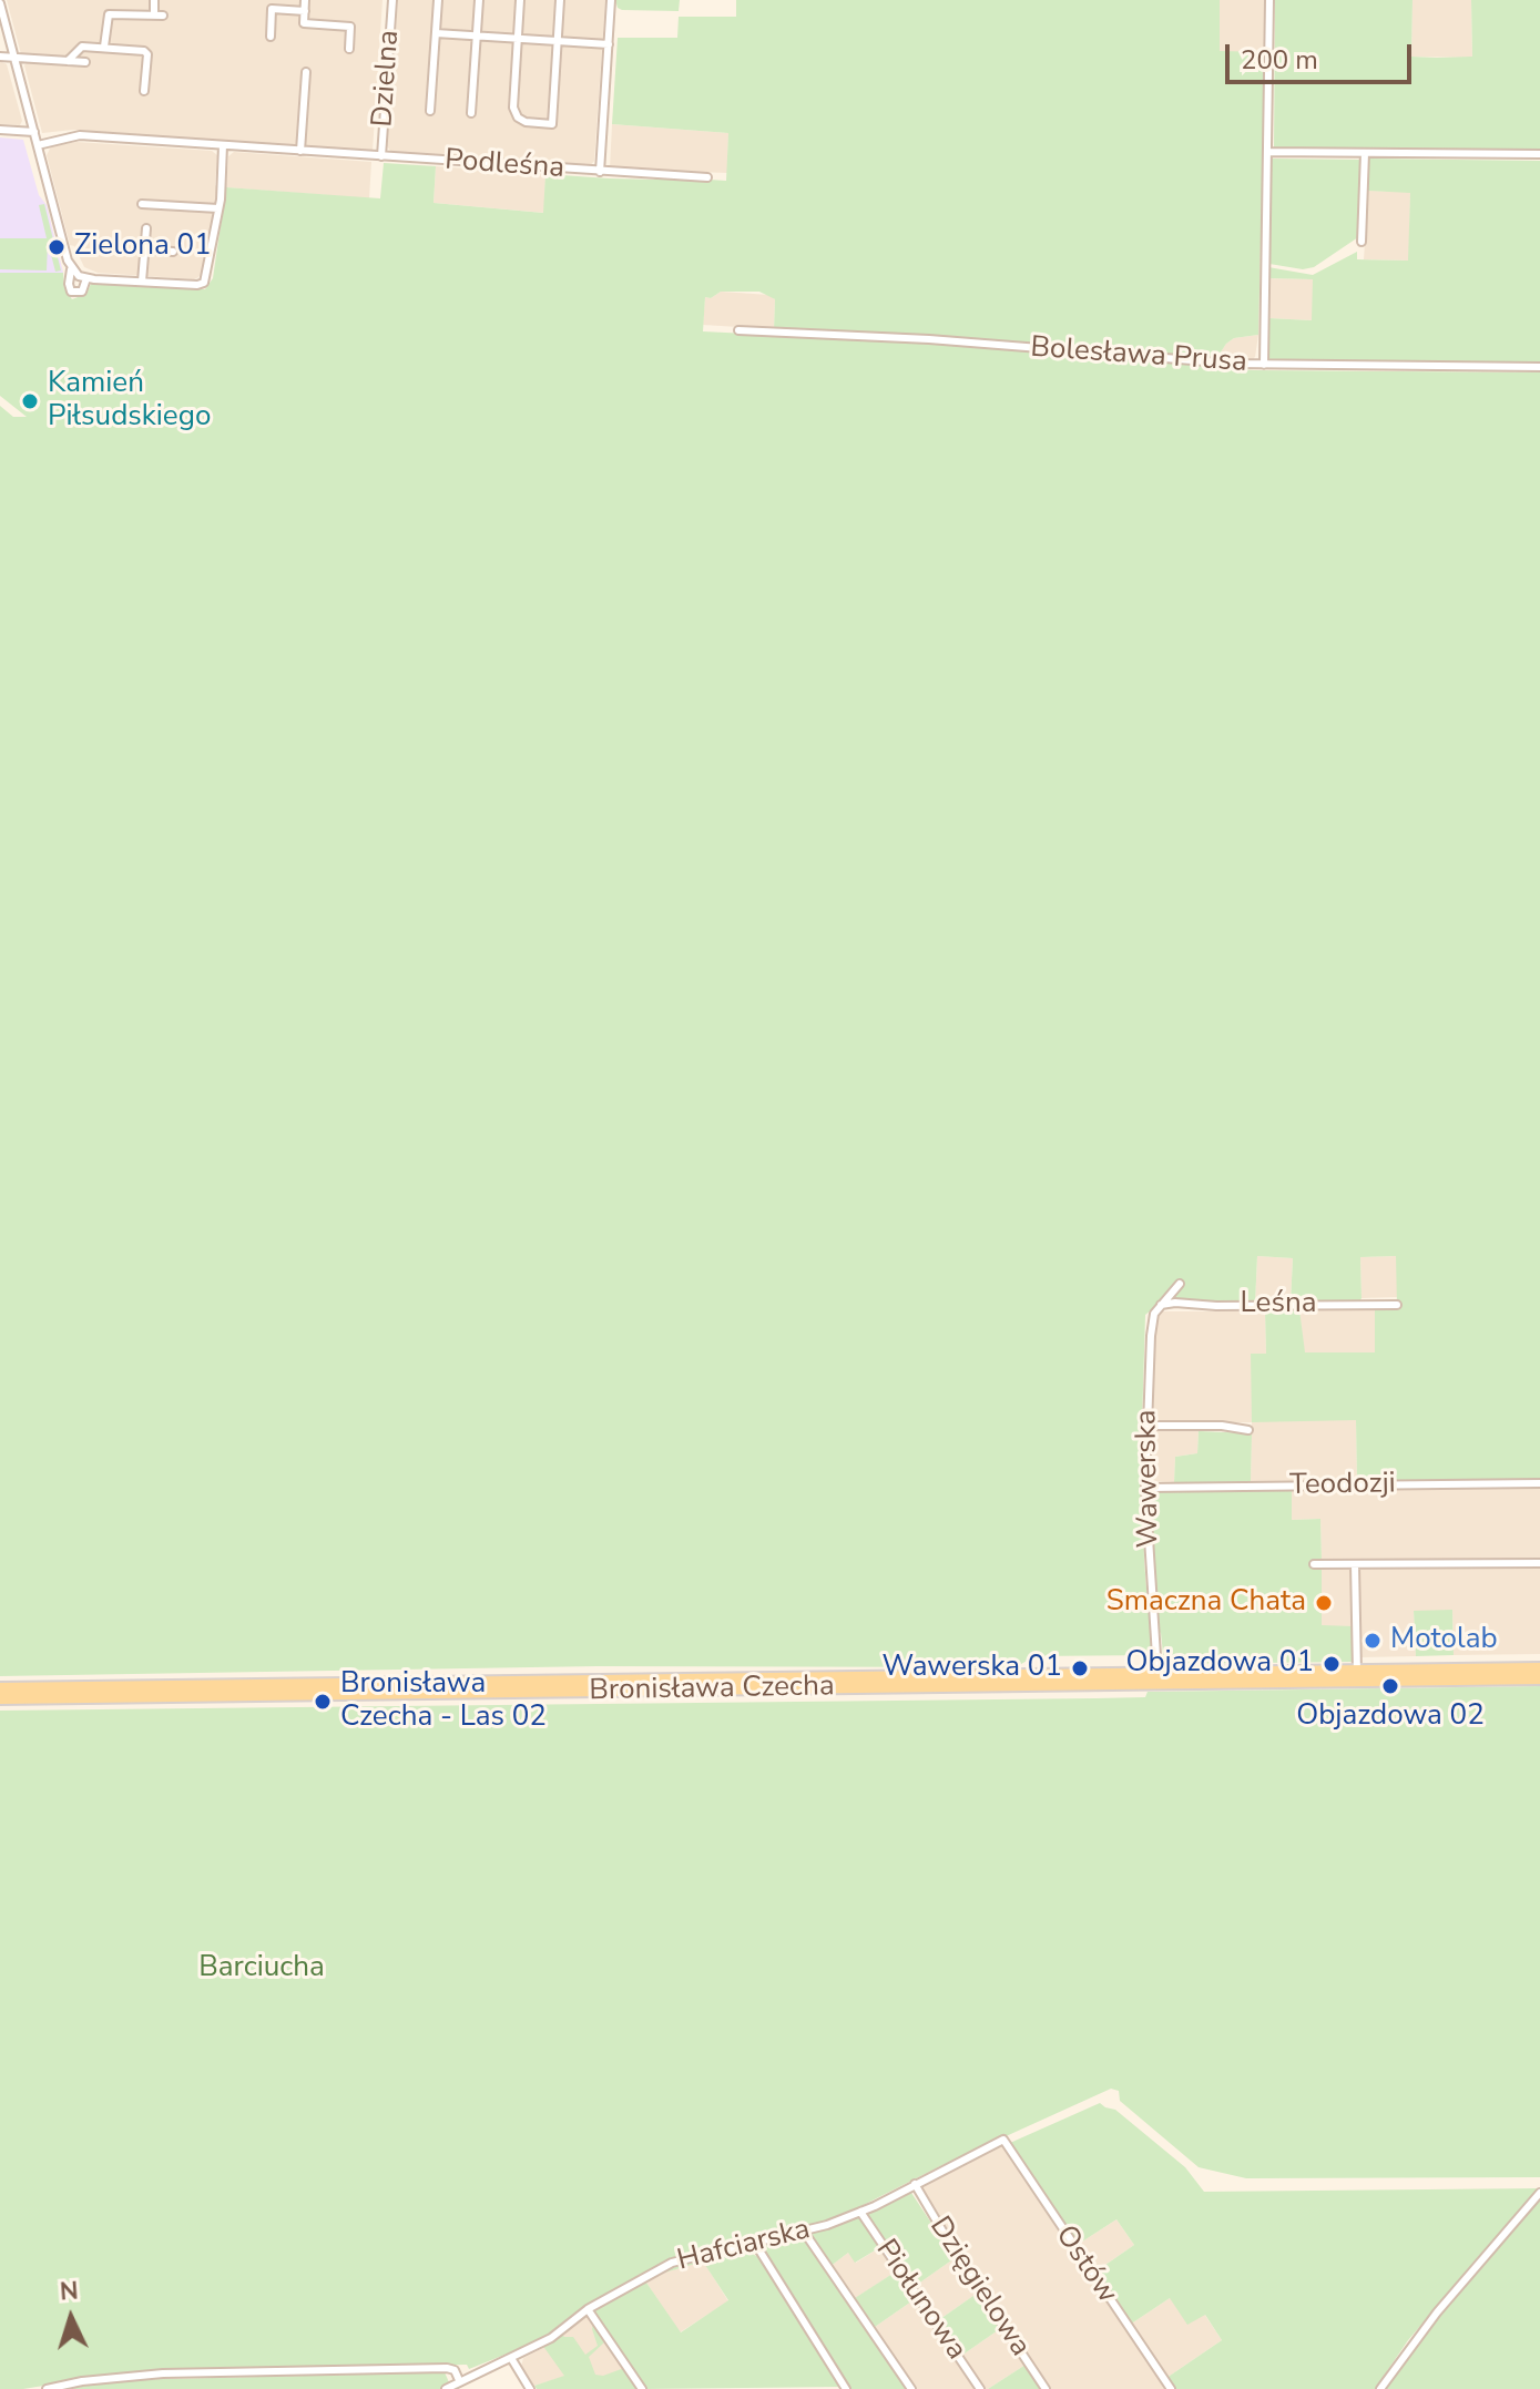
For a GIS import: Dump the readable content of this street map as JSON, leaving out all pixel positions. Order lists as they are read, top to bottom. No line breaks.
{"streets":{"main road":["Bronisława Czecha"],"street":["Dzielna","Podleśna","Bolesława Prusa","Leśna","Wawerska","Teodozji","Hafciarska","Ostów","Dzięgielowa","Piołunowa"]},"crossings":[["Dzielna","Podleśna"],["Leśna","Wawerska"],["Wawerska","Teodozji"],["Wawerska","Bronisława Czecha"],["Hafciarska","Ostów"],["Hafciarska","Dzięgielowa"],["Hafciarska","Piołunowa"]],"parks":["Barciucha"],"places":["Zielona 01","Kamień Piłsudskiego","Smaczna Chata","Motolab","Objazdowa 01","Wawerska 01","Objazdowa 02","Bronisława Czecha - Las 02"],"scale_bar":"200 m","north":"top"}
